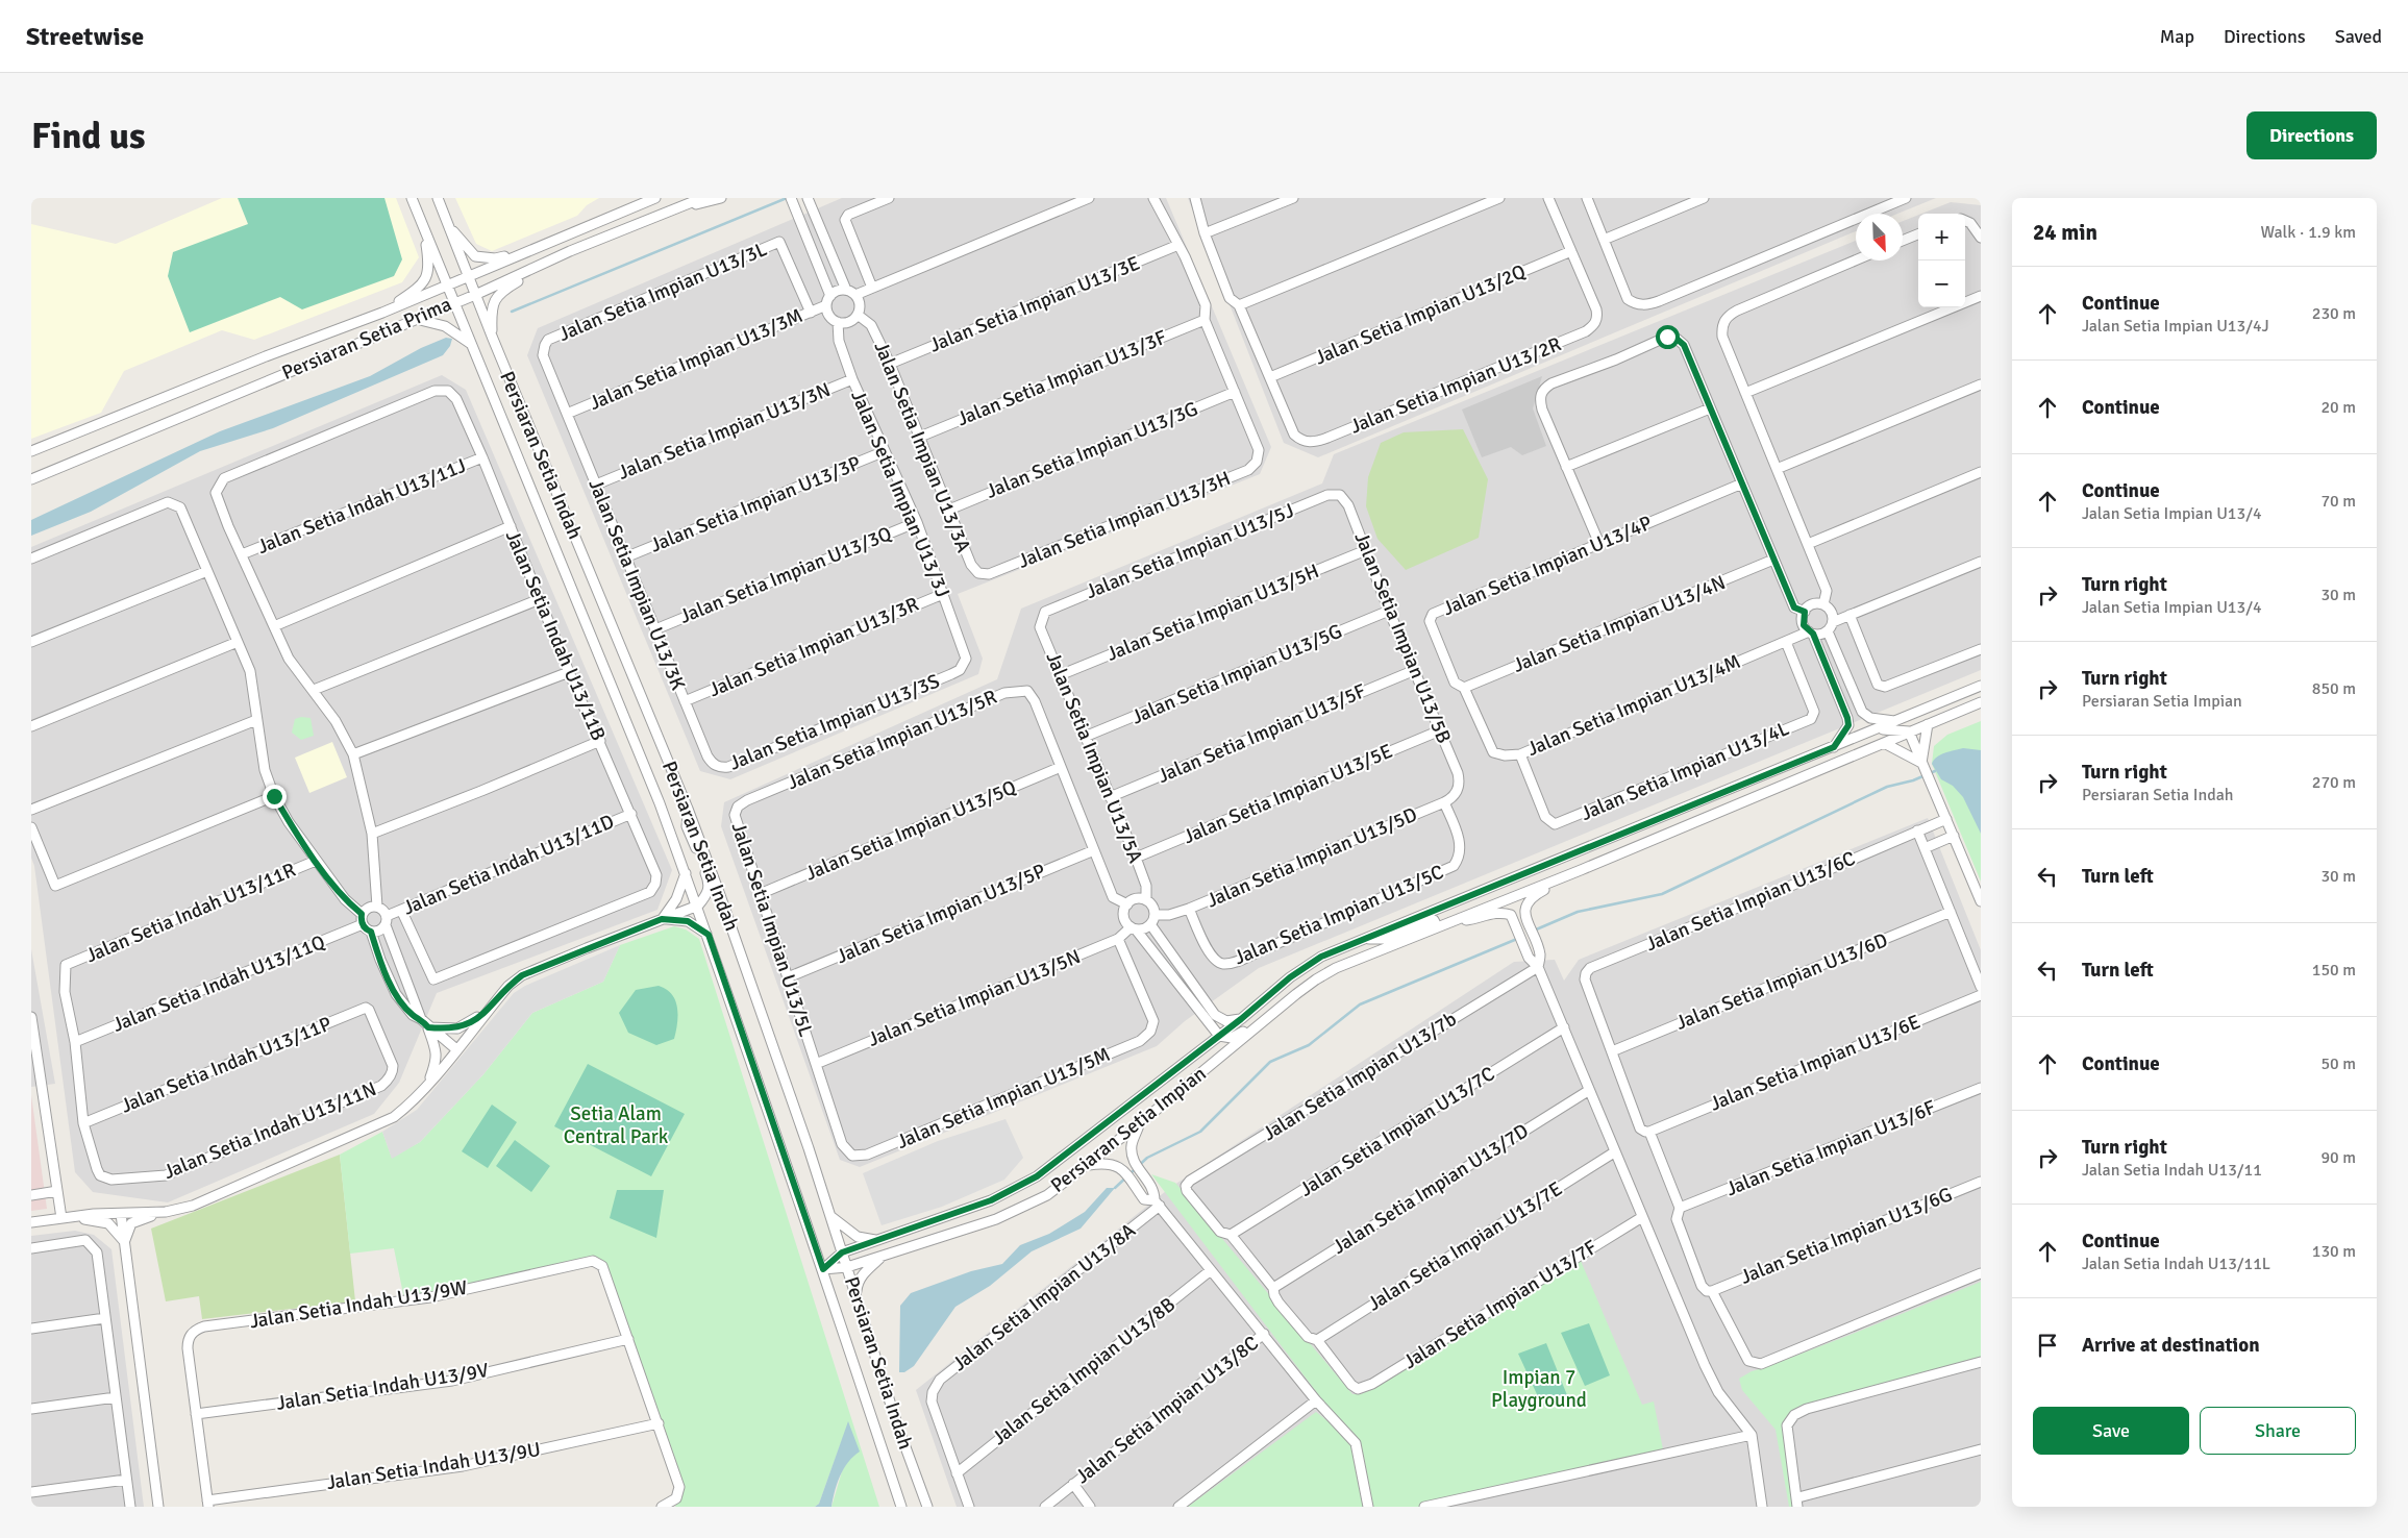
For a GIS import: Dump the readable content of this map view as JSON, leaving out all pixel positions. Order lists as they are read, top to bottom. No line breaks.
{"streets":{"street":["Jalan Setia Impian U13/3L","Jalan Setia Impian U13/3E","Jalan Setia Impian U13/2Q","Persiaran Setia Prima","Jalan Setia Impian U13/3M","Jalan Setia Impian U13/3F","Jalan Setia Impian U13/2R","Jalan Setia Impian U13/3N","Jalan Setia Impian U13/3A","Jalan Setia Impian U13/3G","Persiaran Setia Indah","Jalan Setia Impian U13/3J","Jalan Setia Impian U13/3P","Jalan Setia Indah U13/11J","Jalan Setia Impian U13/3H","Jalan Setia Impian U13/5J","Jalan Setia Impian U13/4P","Jalan Setia Impian U13/3Q","Jalan Setia Impian U13/3K","Jalan Setia Impian U13/5H","Jalan Setia Impian U13/4N","Jalan Setia Indah U13/11B","Jalan Setia Impian U13/5B","Jalan Setia Impian U13/3R","Jalan Setia Impian U13/5G","Jalan Setia Impian U13/4M","Jalan Setia Impian U13/3S","Jalan Setia Impian U13/5F","Jalan Setia Impian U13/5R","Jalan Setia Impian U13/5A","Jalan Setia Impian U13/4L","Jalan Setia Impian U13/5E","Jalan Setia Impian U13/5Q","Jalan Setia Impian U13/5D","Jalan Setia Indah U13/11D","Jalan Setia Impian U13/6C","Jalan Setia Indah U13/11R","Jalan Setia Impian U13/5P","Jalan Setia Impian U13/5C","Jalan Setia Impian U13/5L","Jalan Setia Impian U13/6D","Jalan Setia Indah U13/11Q","Jalan Setia Impian U13/5N","Jalan Setia Impian U13/6E","Jalan Setia Indah U13/11P","Jalan Setia Impian U13/7b","Jalan Setia Impian U13/5M","Persiaran Setia Impian","Jalan Setia Indah U13/11N","Jalan Setia Impian U13/7C","Jalan Setia Impian U13/6F","Jalan Setia Impian U13/7D","Jalan Setia Impian U13/6G","Jalan Setia Impian U13/7E","Jalan Setia Impian U13/8A","Jalan Setia Indah U13/9W","Jalan Setia Impian U13/7F","Jalan Setia Impian U13/8B","Jalan Setia Indah U13/9V","Jalan Setia Impian U13/8C","Jalan Setia Indah U13/9U"]},"crossings":[["Jalan Setia Impian U13/3L","Jalan Setia Impian U13/3M"],["Jalan Setia Impian U13/3L","Jalan Setia Impian U13/3K"],["Jalan Setia Impian U13/3E","Jalan Setia Impian U13/3A"],["Jalan Setia Impian U13/2Q","Jalan Setia Impian U13/2R"],["Persiaran Setia Prima","Persiaran Setia Indah"],["Jalan Setia Impian U13/3M","Jalan Setia Impian U13/3A"],["Jalan Setia Impian U13/3M","Jalan Setia Impian U13/3J"],["Jalan Setia Impian U13/3M","Jalan Setia Impian U13/3K"],["Jalan Setia Impian U13/3F","Jalan Setia Impian U13/3A"],["Jalan Setia Impian U13/3N","Jalan Setia Impian U13/3J"],["Jalan Setia Impian U13/3N","Jalan Setia Impian U13/3K"],["Jalan Setia Impian U13/3A","Jalan Setia Impian U13/3G"],["Jalan Setia Impian U13/3A","Jalan Setia Impian U13/3J"],["Jalan Setia Impian U13/3A","Jalan Setia Impian U13/3H"],["Jalan Setia Impian U13/3G","Jalan Setia Impian U13/3H"],["Persiaran Setia Indah","Persiaran Setia Impian"],["Jalan Setia Impian U13/3J","Jalan Setia Impian U13/3P"],["Jalan Setia Impian U13/3J","Jalan Setia Impian U13/3Q"],["Jalan Setia Impian U13/3J","Jalan Setia Impian U13/3R"],["Jalan Setia Impian U13/3J","Jalan Setia Impian U13/3S"],["Jalan Setia Impian U13/3P","Jalan Setia Impian U13/3K"],["Jalan Setia Indah U13/11J","Jalan Setia Indah U13/11B"],["Jalan Setia Impian U13/5J","Jalan Setia Impian U13/5B"],["Jalan Setia Impian U13/5J","Jalan Setia Impian U13/5A"],["Jalan Setia Impian U13/4P","Jalan Setia Impian U13/4N"],["Jalan Setia Impian U13/4P","Jalan Setia Impian U13/4M"],["Jalan Setia Impian U13/3Q","Jalan Setia Impian U13/3K"],["Jalan Setia Impian U13/3K","Jalan Setia Impian U13/3R"],["Jalan Setia Impian U13/3K","Jalan Setia Impian U13/3S"],["Jalan Setia Impian U13/5H","Jalan Setia Impian U13/5B"],["Jalan Setia Impian U13/5H","Jalan Setia Impian U13/5A"],["Jalan Setia Impian U13/4N","Jalan Setia Impian U13/4M"],["Jalan Setia Indah U13/11B","Jalan Setia Indah U13/11D"],["Jalan Setia Impian U13/5B","Jalan Setia Impian U13/5G"],["Jalan Setia Impian U13/5B","Jalan Setia Impian U13/5F"],["Jalan Setia Impian U13/5B","Jalan Setia Impian U13/5E"],["Jalan Setia Impian U13/5B","Jalan Setia Impian U13/5D"],["Jalan Setia Impian U13/5G","Jalan Setia Impian U13/5A"],["Jalan Setia Impian U13/4M","Jalan Setia Impian U13/4L"],["Jalan Setia Impian U13/5F","Jalan Setia Impian U13/5A"],["Jalan Setia Impian U13/5R","Jalan Setia Impian U13/5Q"],["Jalan Setia Impian U13/5R","Jalan Setia Impian U13/5L"],["Jalan Setia Impian U13/5A","Jalan Setia Impian U13/5E"],["Jalan Setia Impian U13/5A","Jalan Setia Impian U13/5D"],["Jalan Setia Impian U13/5A","Jalan Setia Impian U13/5N"],["Jalan Setia Impian U13/5Q","Jalan Setia Impian U13/5L"],["Jalan Setia Impian U13/5D","Jalan Setia Impian U13/5C"],["Jalan Setia Impian U13/5D","Jalan Setia Impian U13/5N"],["Jalan Setia Indah U13/11D","Jalan Setia Indah U13/11Q"],["Jalan Setia Impian U13/6C","Jalan Setia Impian U13/6D"],["Jalan Setia Indah U13/11R","Jalan Setia Indah U13/11Q"],["Jalan Setia Impian U13/5P","Jalan Setia Impian U13/5L"],["Jalan Setia Impian U13/5L","Jalan Setia Impian U13/5N"],["Jalan Setia Impian U13/5L","Jalan Setia Impian U13/5M"],["Jalan Setia Impian U13/5N","Jalan Setia Impian U13/5M"],["Jalan Setia Indah U13/11P","Jalan Setia Indah U13/11N"],["Jalan Setia Impian U13/7b","Jalan Setia Impian U13/7C"],["Jalan Setia Impian U13/7E","Jalan Setia Impian U13/7F"],["Jalan Setia Impian U13/8A","Jalan Setia Impian U13/8B"],["Jalan Setia Indah U13/9W","Jalan Setia Indah U13/9V"]],"parks":["Setia Alam Central Park","Impian 7 Playground"],"north":"bottom right","page":{"header":"Streetwise","nav":["Map","Directions","Saved"],"buttons":["Directions",["Save","Share"]],"title":"Find us","heading":["24 min","Walk · 1.9 km"],"map_buttons":["+","−"],"list":[["Continue","Jalan Setia Impian U13/4J","230 m"],["Continue","20 m"],["Continue","Jalan Setia Impian U13/4","70 m"],["Turn right","Jalan Setia Impian U13/4","30 m"],["Turn right","Persiaran Setia Impian","850 m"],["Turn right","Persiaran Setia Indah","270 m"],["Turn left","30 m"],["Turn left","150 m"],["Continue","50 m"],["Turn right","Jalan Setia Indah U13/11","90 m"],["Continue","Jalan Setia Indah U13/11L","130 m"],"Arrive at destination"]}}
